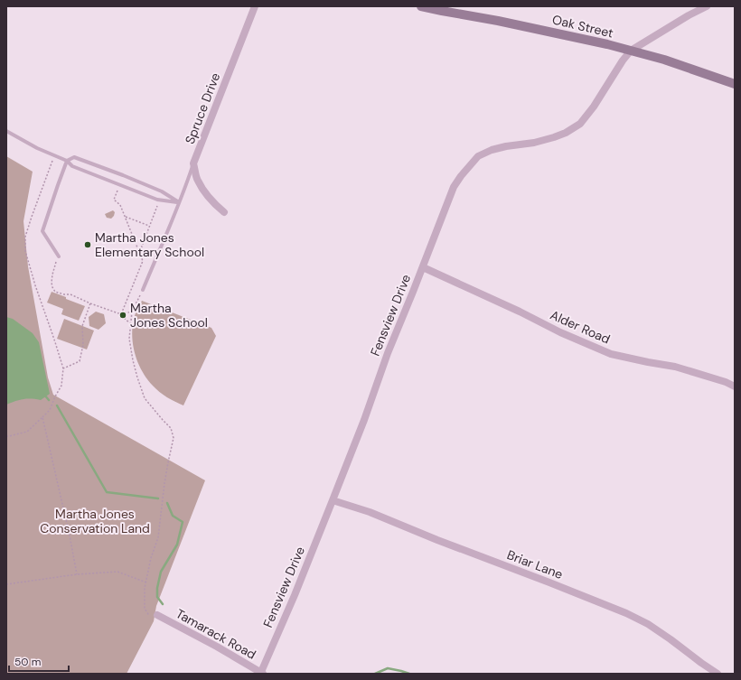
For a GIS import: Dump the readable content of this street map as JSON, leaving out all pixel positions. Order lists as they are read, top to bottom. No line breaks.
{"streets":{"street":["Oak Street","Spruce Drive","Fensview Drive","Alder Road","Briar Lane","Tamarack Road"]},"crossings":[["Oak Street","Fensview Drive"],["Fensview Drive","Alder Road"],["Fensview Drive","Briar Lane"],["Fensview Drive","Tamarack Road"]],"parks":["Martha Jones Conservation Land"],"places":["Martha Jones Elementary School","Martha Jones School"],"scale_bar":"50 m"}
